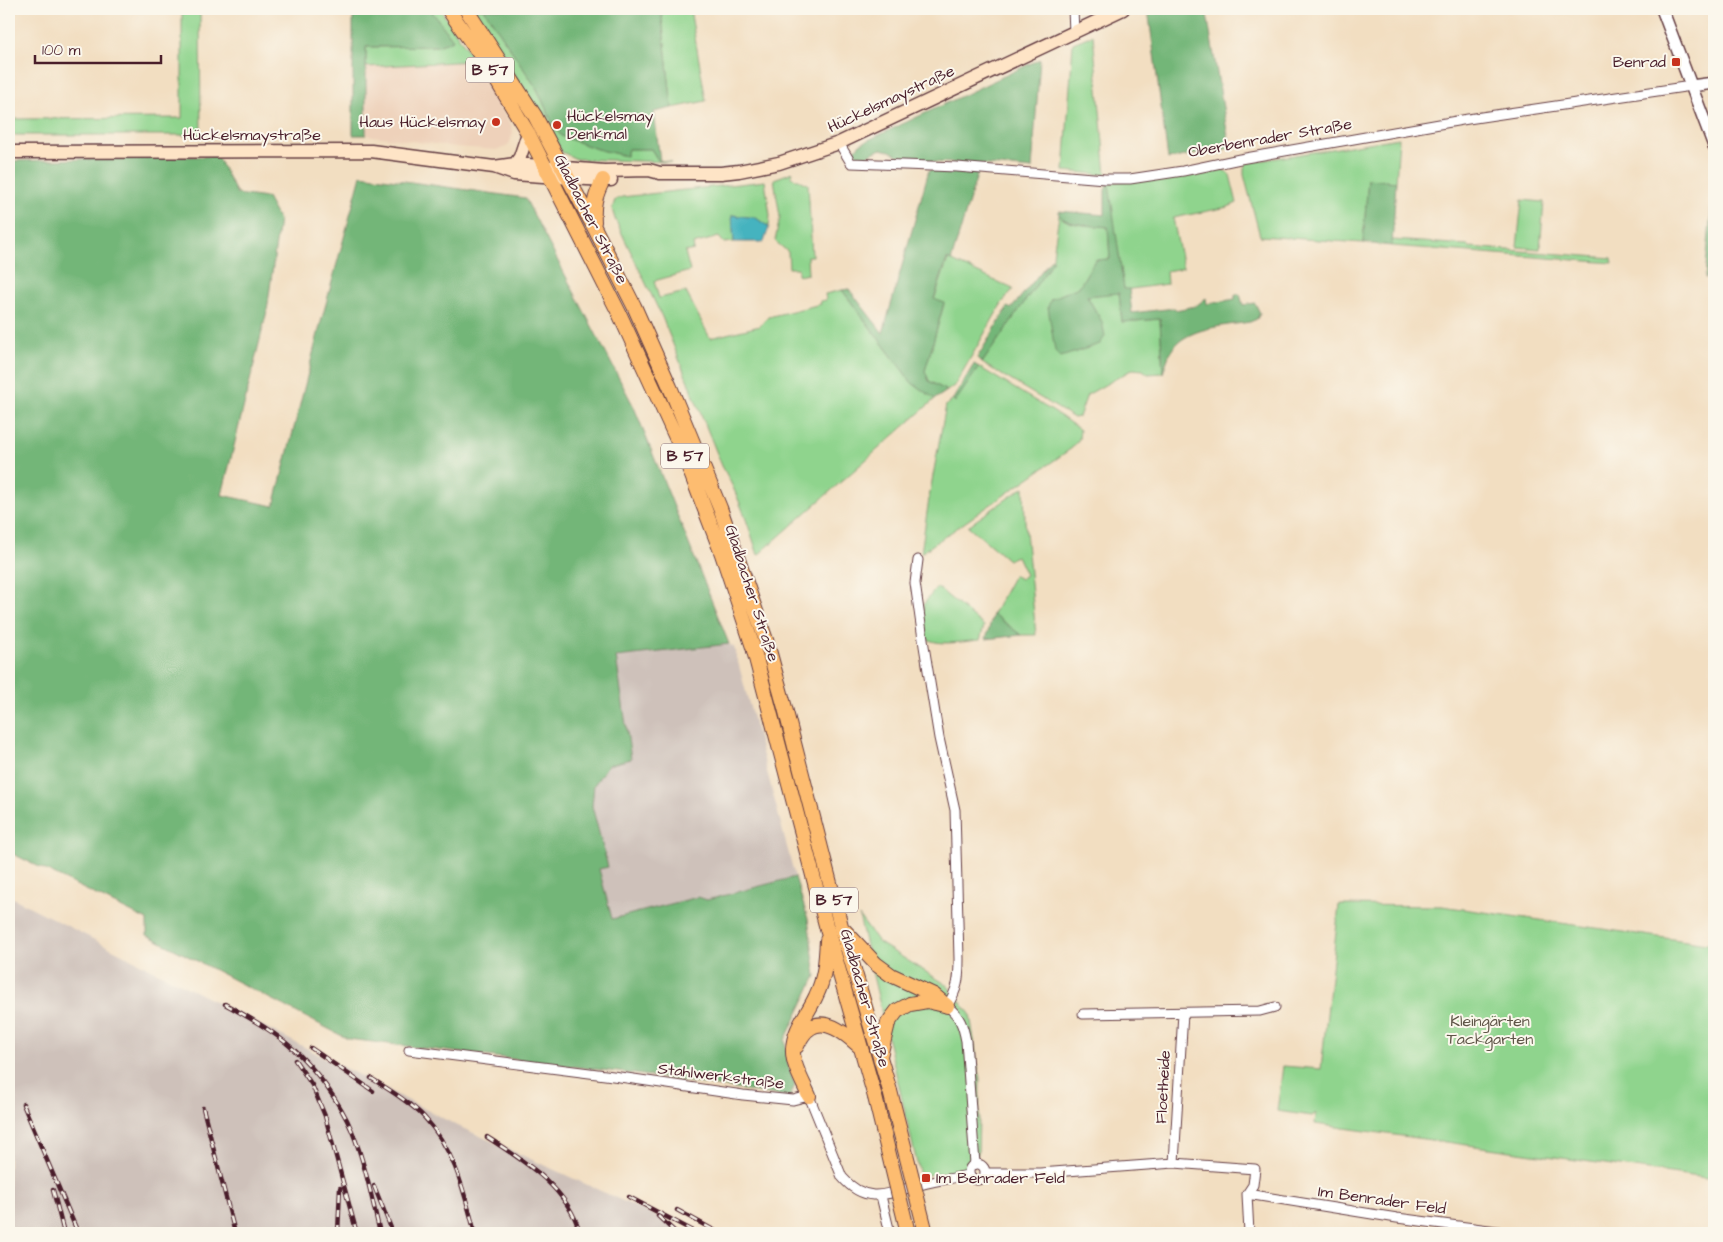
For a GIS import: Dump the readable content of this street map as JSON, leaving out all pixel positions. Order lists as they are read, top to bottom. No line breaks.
{"streets":{"main road":["B 57","Hückelsmaystraße","Gladbacher Straße"],"street":["Oberbenrader Straße","Stahlwerkstraße","Floetheide","Im Benrader Feld"]},"crossings":[["Hückelsmaystraße","Oberbenrader Straße"],["Hückelsmaystraße","Gladbacher Straße"]],"parks":["Kleingärten Tackgarten"],"places":{"transit":["Benrad","Im Benrader Feld"],"other":["Haus Hückelsmay","Hückelsmay Denkmal"]},"scale_bar":"100 m"}
